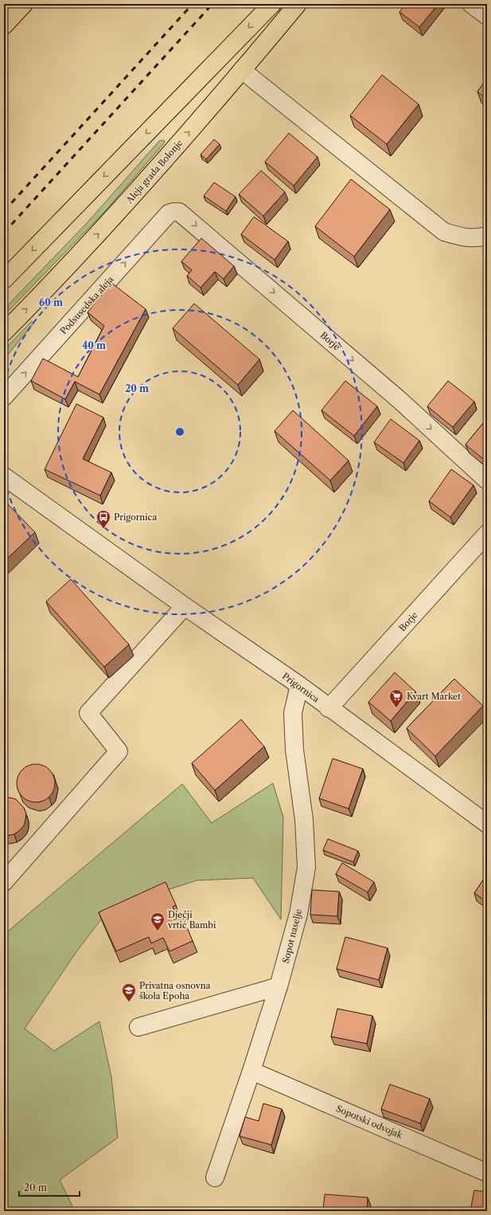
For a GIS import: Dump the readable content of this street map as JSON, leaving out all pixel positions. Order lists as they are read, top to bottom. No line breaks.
{"streets":{"main road":["Aleja grada Bolonje"],"street":["Podsusedska aleja","Borje","Prigornica","Sopot naselje","Sopotski odvojak"]},"crossings":[["Podsusedska aleja","Borje"],["Borje","Prigornica"],["Prigornica","Sopot naselje"],["Sopot naselje","Sopotski odvojak"]],"one_way":["Podsusedska aleja"],"places":{"bus stop":["Prigornica"],"supermarket":["Kvart Market"],"school or university":["Dječji vrtić Bambi","Privatna osnovna škola Epoha"]},"scale_bar":"20 m","rings":["60 m","40 m","20 m"]}
